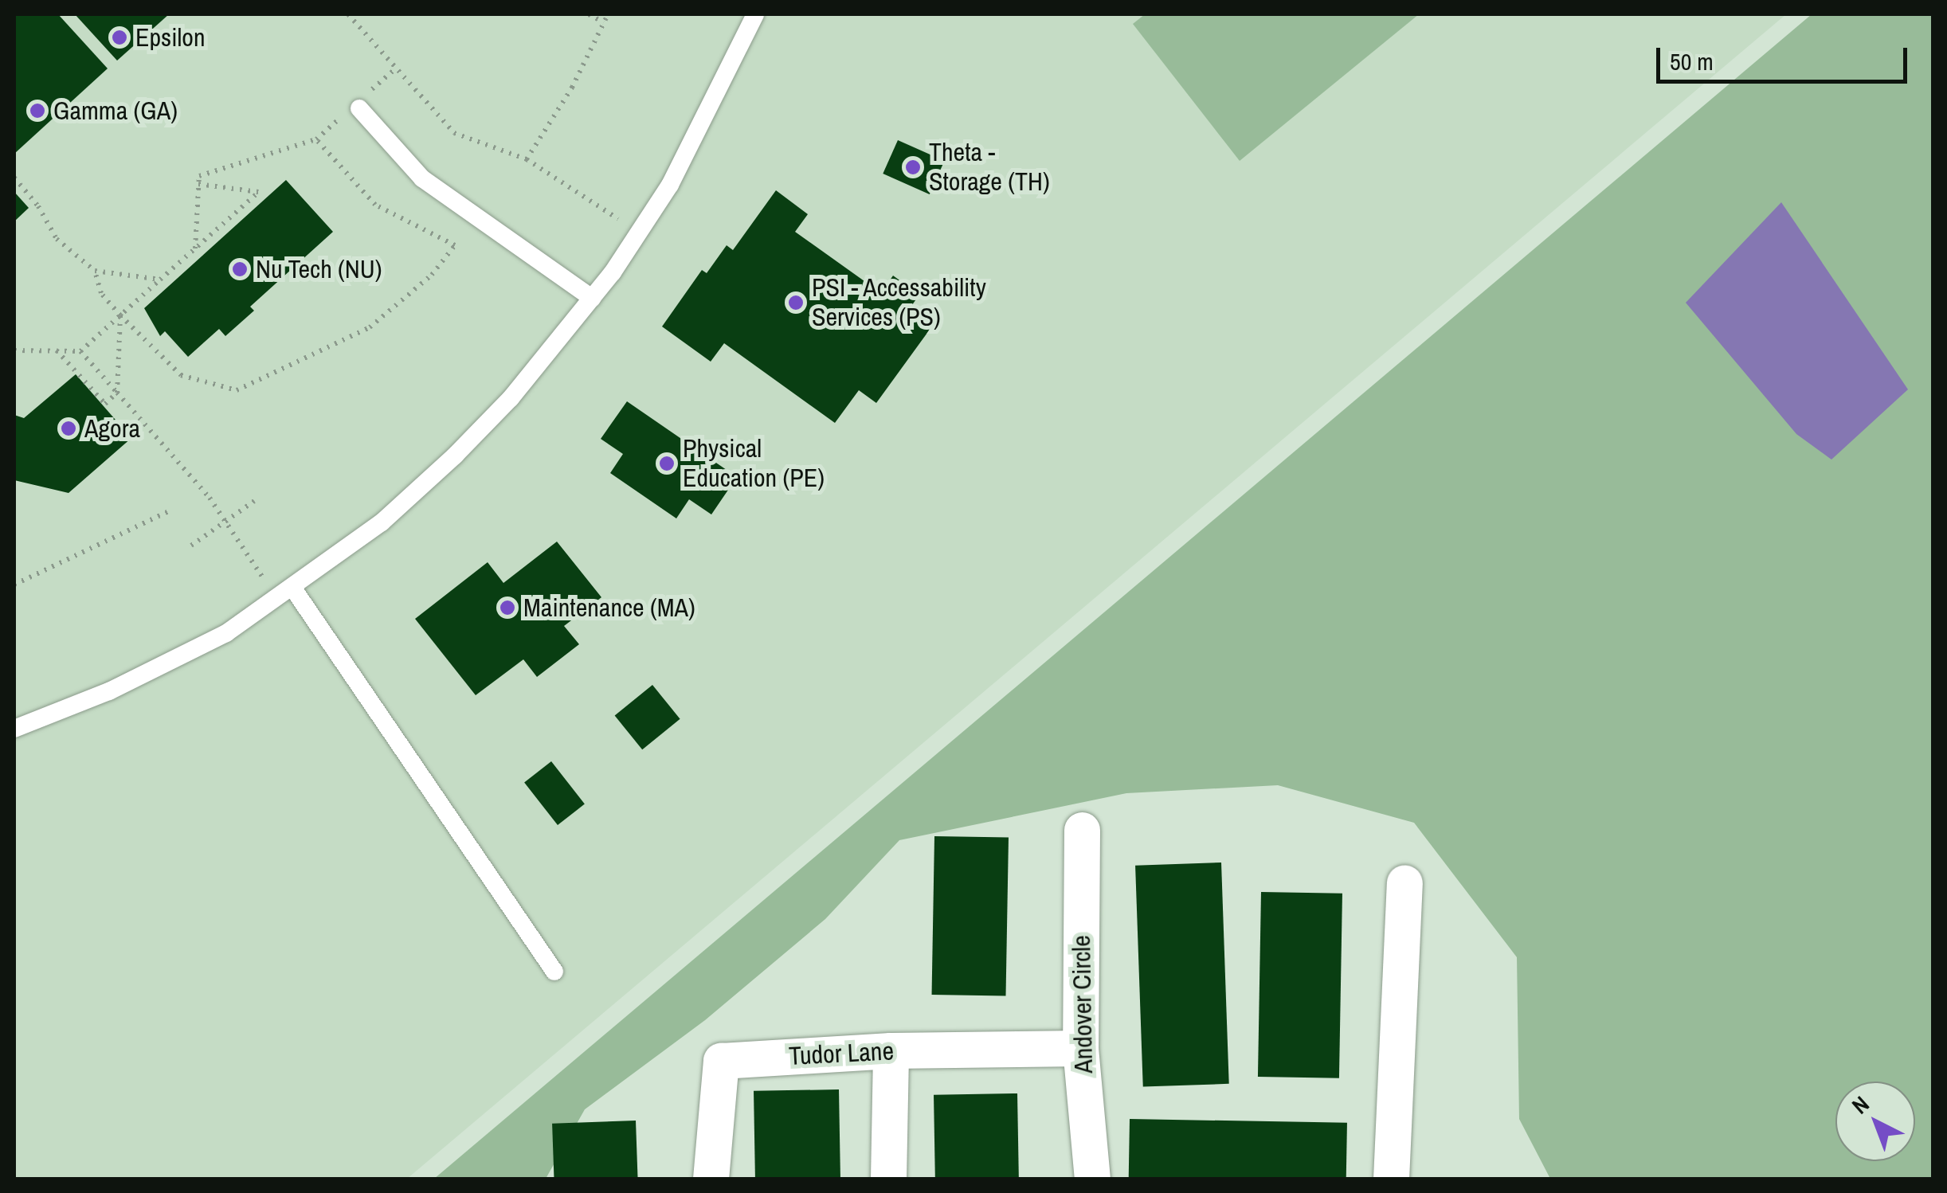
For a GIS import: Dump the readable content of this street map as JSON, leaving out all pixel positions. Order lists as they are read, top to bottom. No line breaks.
{"streets":{"street":["Andover Circle","Tudor Lane"]},"crossings":[["Andover Circle","Tudor Lane"]],"places":["Epsilon","Gamma (GA)","Theta - Storage (TH)","Nu Tech (NU)","PSI - Accessability Services (PS)","Agora","Physical Education (PE)","Maintenance (MA)"],"scale_bar":"50 m","north":"top left"}
